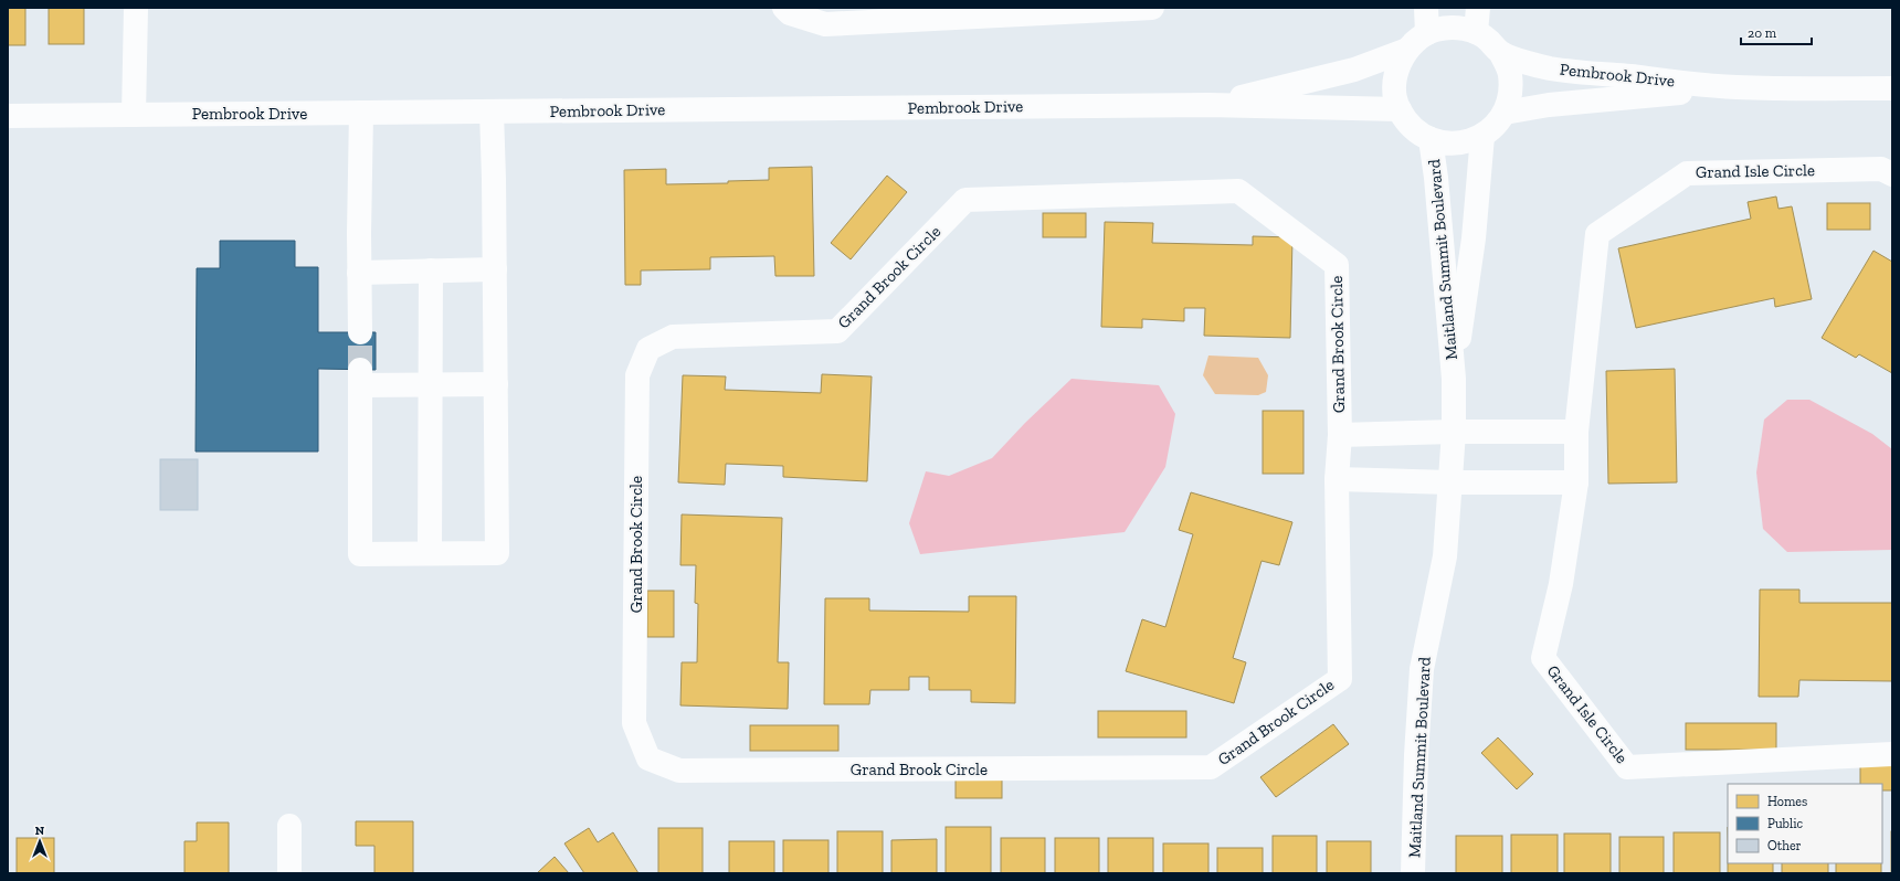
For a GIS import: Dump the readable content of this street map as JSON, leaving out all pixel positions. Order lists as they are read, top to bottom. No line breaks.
{"streets":{"street":["Pembrook Drive","Grand Isle Circle","Maitland Summit Boulevard","Grand Brook Circle"]},"crossings":[["Pembrook Drive","Maitland Summit Boulevard"],["Maitland Summit Boulevard","Grand Brook Circle"]],"legend":["Homes","Public","Other"],"scale_bar":"20 m","north":"top"}
